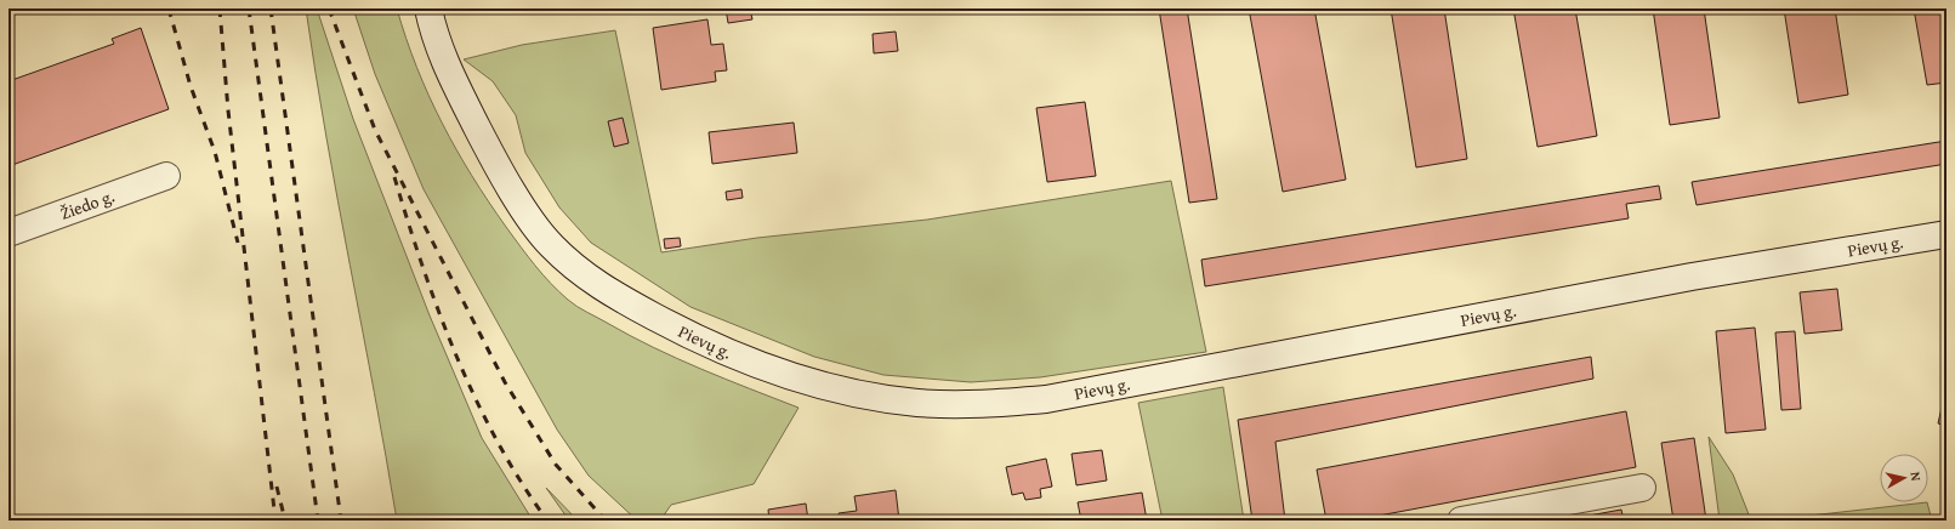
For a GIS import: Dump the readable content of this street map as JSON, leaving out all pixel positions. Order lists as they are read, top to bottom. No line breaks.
{"streets":{"street":["Žiedo g.","Pievų g."]},"north":"right"}
